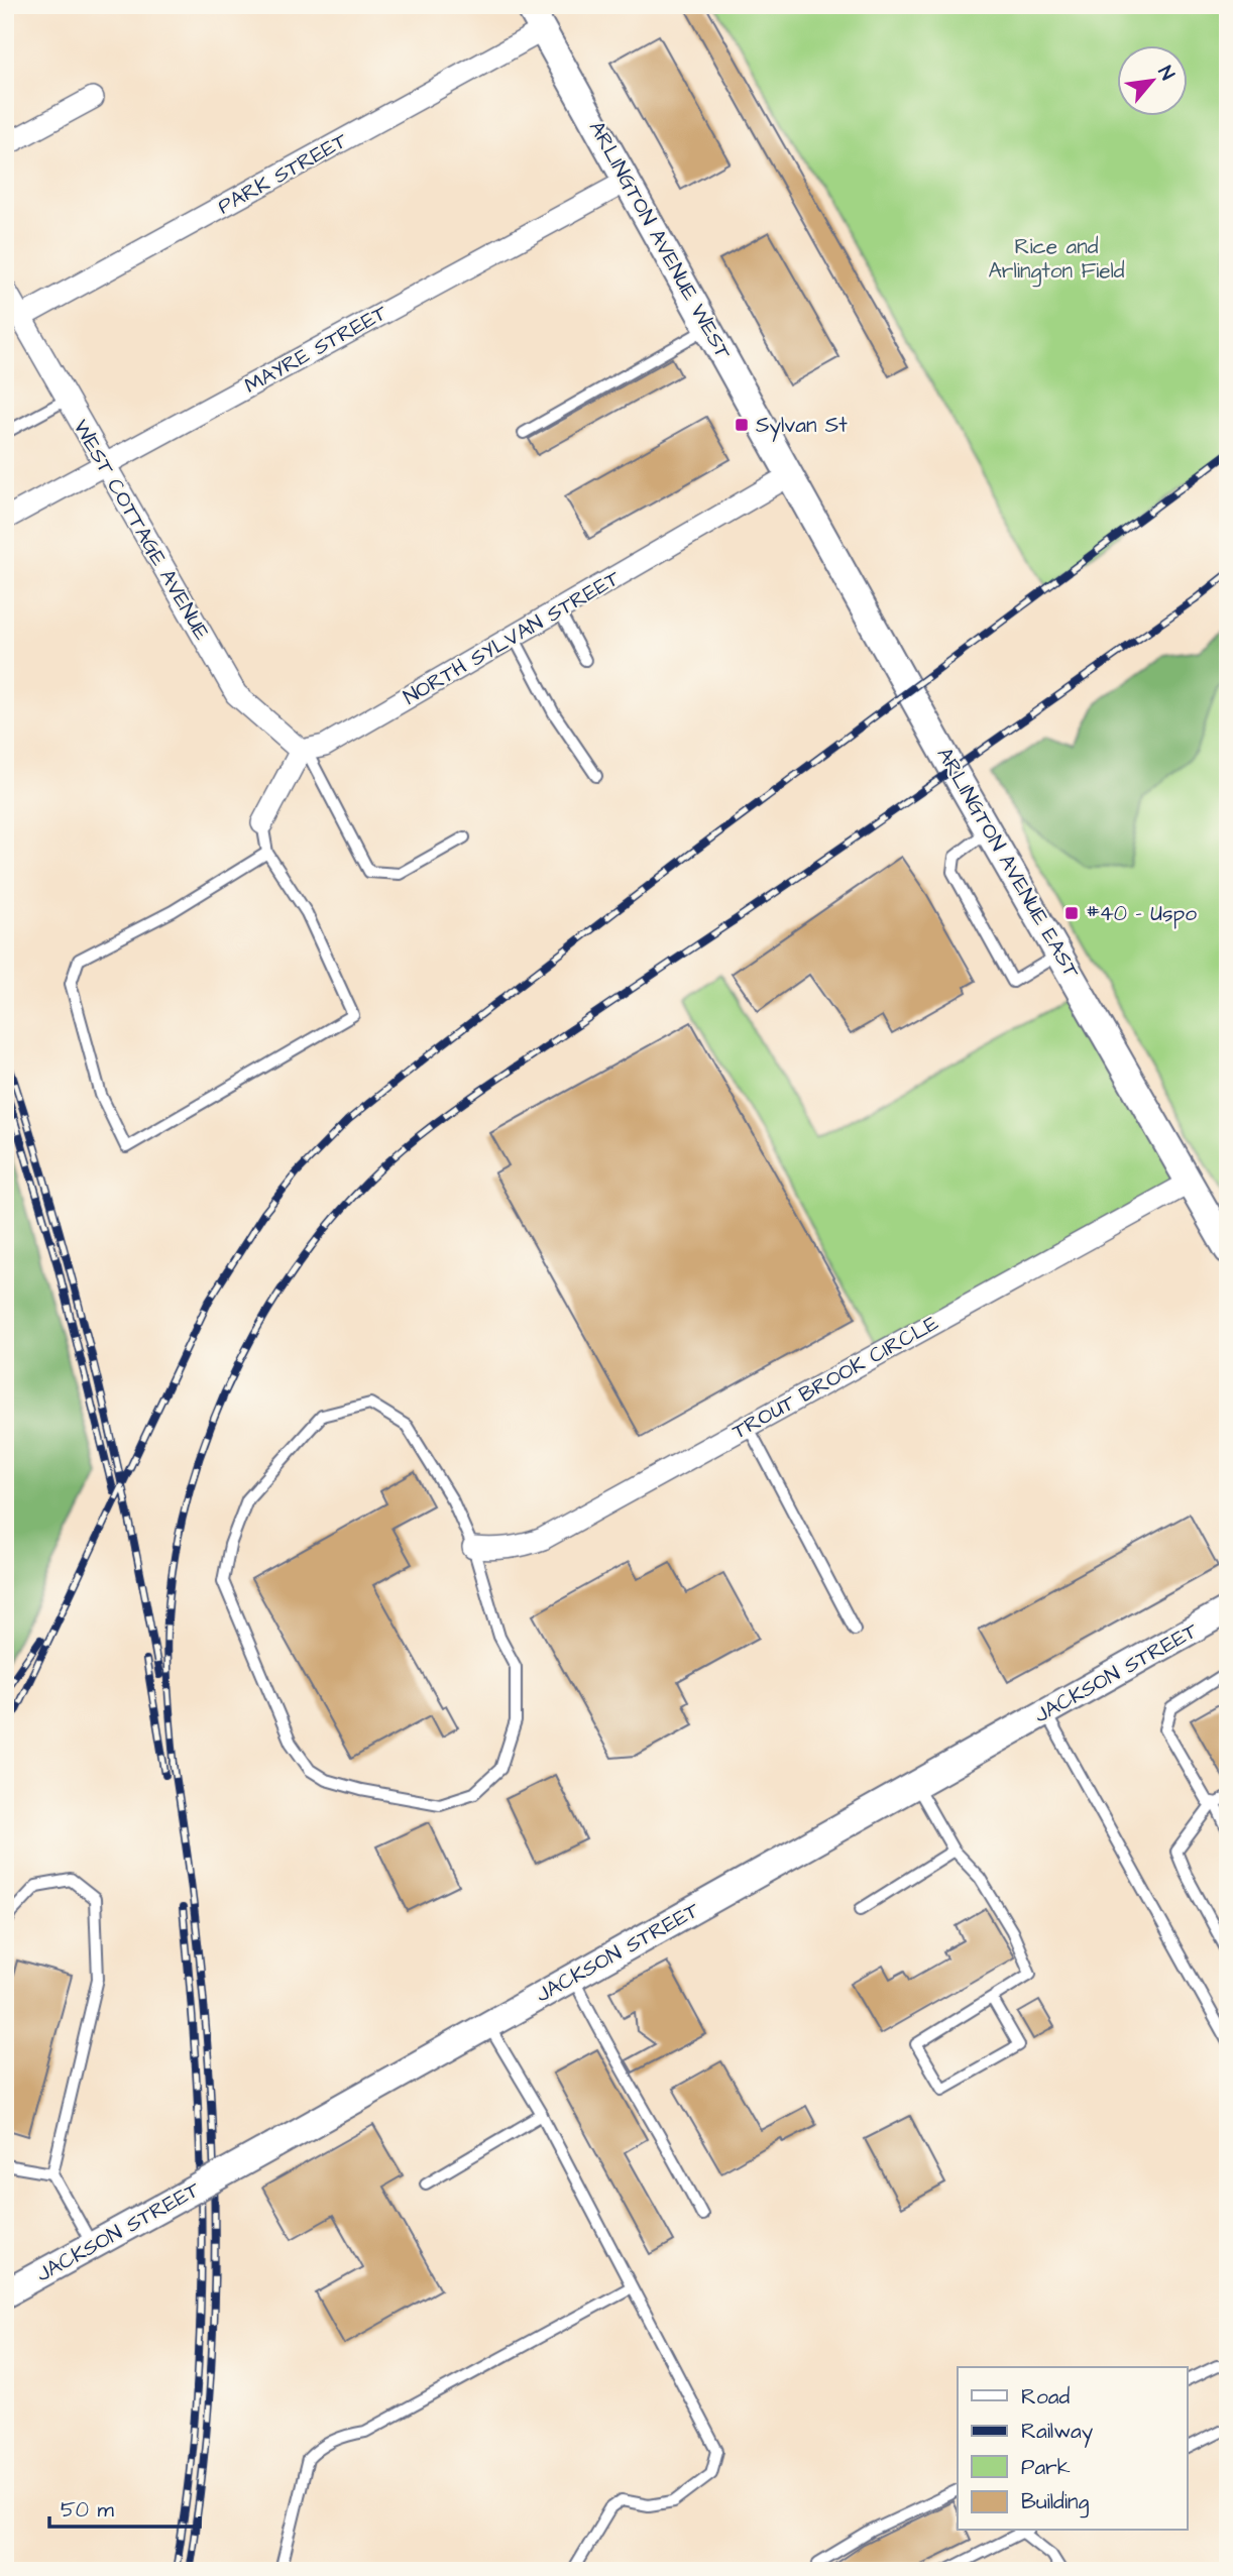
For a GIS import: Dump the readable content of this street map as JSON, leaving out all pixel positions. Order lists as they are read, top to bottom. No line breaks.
{"streets":{"street":["PARK STREET","ARLINGTON AVENUE WEST","MAYRE STREET","WEST COTTAGE AVENUE","NORTH SYLVAN STREET","ARLINGTON AVENUE EAST","TROUT BROOK CIRCLE","JACKSON STREET"]},"crossings":[["PARK STREET","ARLINGTON AVENUE WEST"],["PARK STREET","WEST COTTAGE AVENUE"],["ARLINGTON AVENUE WEST","MAYRE STREET"],["ARLINGTON AVENUE WEST","NORTH SYLVAN STREET"],["ARLINGTON AVENUE WEST","ARLINGTON AVENUE EAST"],["MAYRE STREET","WEST COTTAGE AVENUE"],["WEST COTTAGE AVENUE","NORTH SYLVAN STREET"],["NORTH SYLVAN STREET","ARLINGTON AVENUE EAST"],["ARLINGTON AVENUE EAST","TROUT BROOK CIRCLE"]],"parks":["Rice and Arlington Field"],"places":{"transit":["Sylvan St","#40 - Uspo"]},"legend":["Road","Railway","Park","Building"],"scale_bar":"50 m","north":"top right"}
